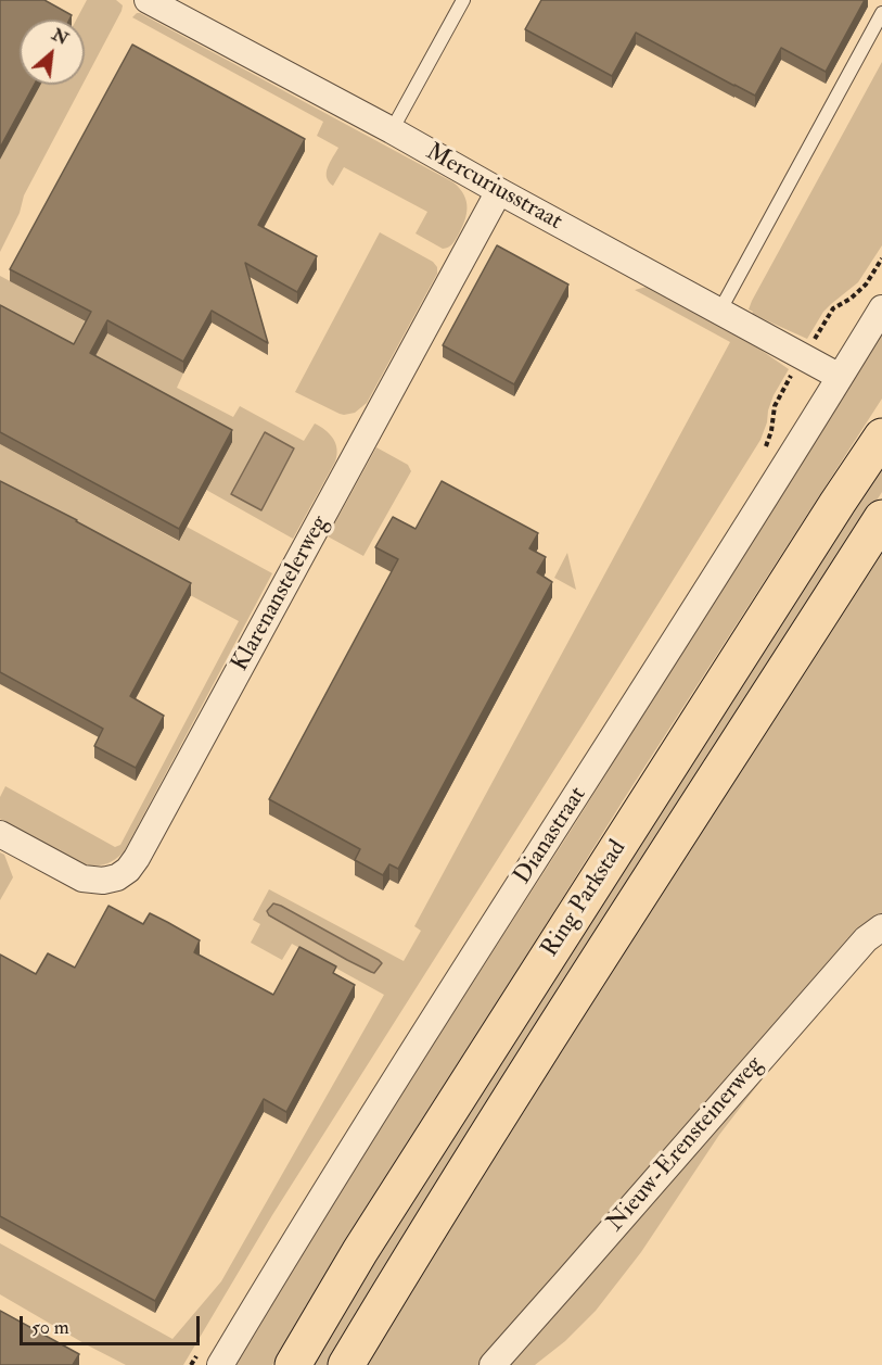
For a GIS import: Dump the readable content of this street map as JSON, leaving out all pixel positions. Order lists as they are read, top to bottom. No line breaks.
{"streets":{"highway":["Ring Parkstad"],"street":["Mercuriusstraat","Klarenanstelerweg","Dianastraat","Nieuw-Erensteinerweg"]},"crossings":[["Mercuriusstraat","Klarenanstelerweg"],["Mercuriusstraat","Dianastraat"]],"scale_bar":"50 m","north":"top right"}
